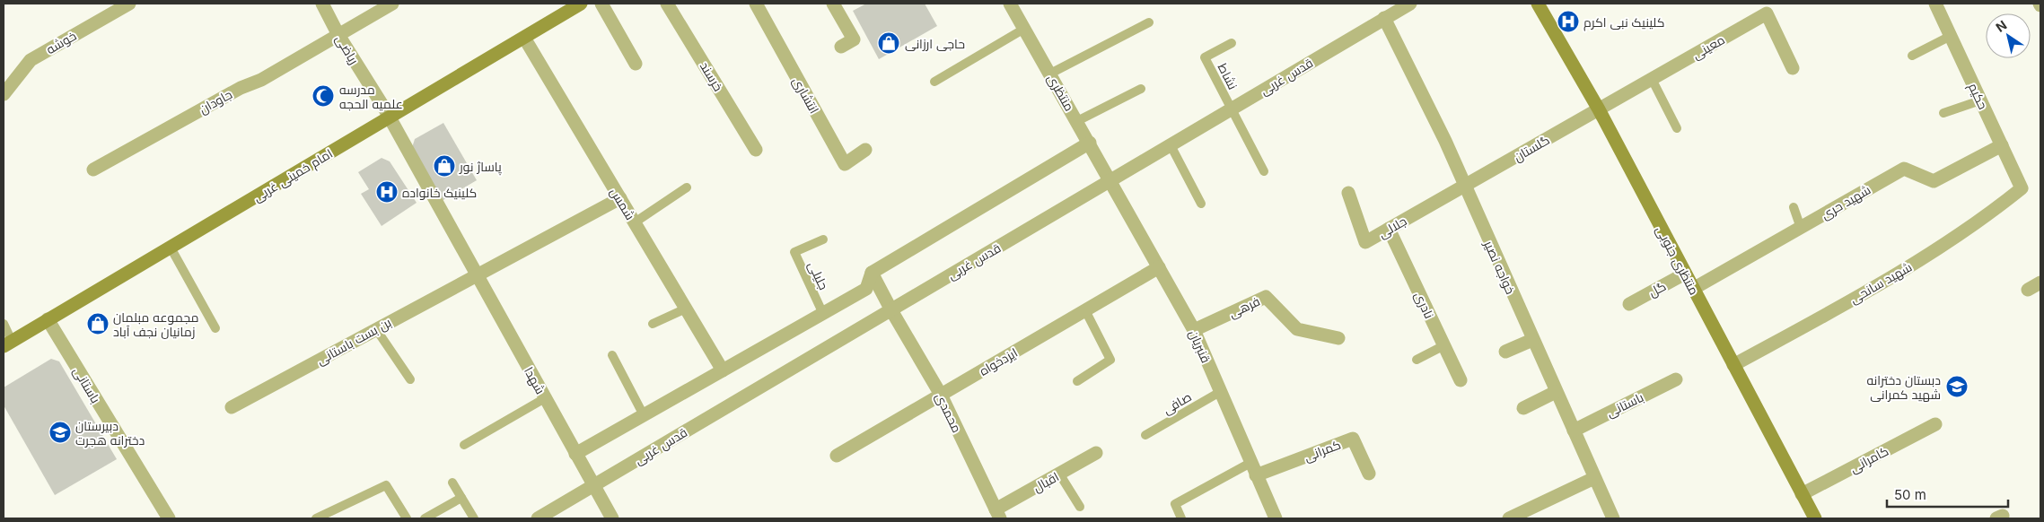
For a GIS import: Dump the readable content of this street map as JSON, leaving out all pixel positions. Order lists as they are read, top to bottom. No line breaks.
{"streets":{"main road":["امام خمینی غربی","منتظری جنوبی"],"street":["خوشه","معینی","ریاضی","خرسند","قدس غربی","منتظری","انتشاری","حکیم","جاودان","گلستان","شهید حری","شمس","جلالی","خواجه نصیر","شهید سانحی","گل","نادری","فرهی","بن بست باستانی","قنبریان","ایزدخواه","شهدا","باستانی","محمدی","کمرانی","کامرانی","اقبال"],"lane":["نشاط","جلیلی","صافی"]},"crossings":[["معینی","گلستان"],["معینی","منتظری جنوبی"],["ریاضی","جاودان"],["ریاضی","امام خمینی غربی"],["ریاضی","شهدا"],["نشاط","قدس غربی"],["قدس غربی","منتظری"],["قدس غربی","خواجه نصیر"],["قدس غربی","قنبریان"],["قدس غربی","شهدا"],["قدس غربی","محمدی"],["منتظری","قنبریان"],["حکیم","شهید حری"],["حکیم","شهید سانحی"],["گلستان","جلالی"],["گلستان","منتظری جنوبی"],["گلستان","خواجه نصیر"],["امام خمینی غربی","شمس"],["امام خمینی غربی","شهدا"],["امام خمینی غربی","باستانی"],["شهید حری","منتظری جنوبی"],["جلالی","خواجه نصیر"],["جلالی","نادری"],["منتظری جنوبی","شهید سانحی"],["منتظری جنوبی","گل"],["منتظری جنوبی","کامرانی"],["خواجه نصیر","باستانی"],["فرهی","قنبریان"],["بن بست باستانی","شهدا"],["قنبریان","ایزدخواه"],["قنبریان","صافی"],["قنبریان","کمرانی"],["ایزدخواه","محمدی"],["محمدی","اقبال"]],"places":{"hospital":["کلینیک نبی اکرم","کلینیک خانواده"],"shop":["حاجی ارزانی","پاساژ نور","مجموعه مبلمان زمانیان نجف آباد"],"mosque":["مدرسه علمیه الحجه"],"school or university":["دبستان دخترانه شهید کمرانی","دبیرستان دخترانه هجرت"]},"scale_bar":"50 m","north":"top left"}
